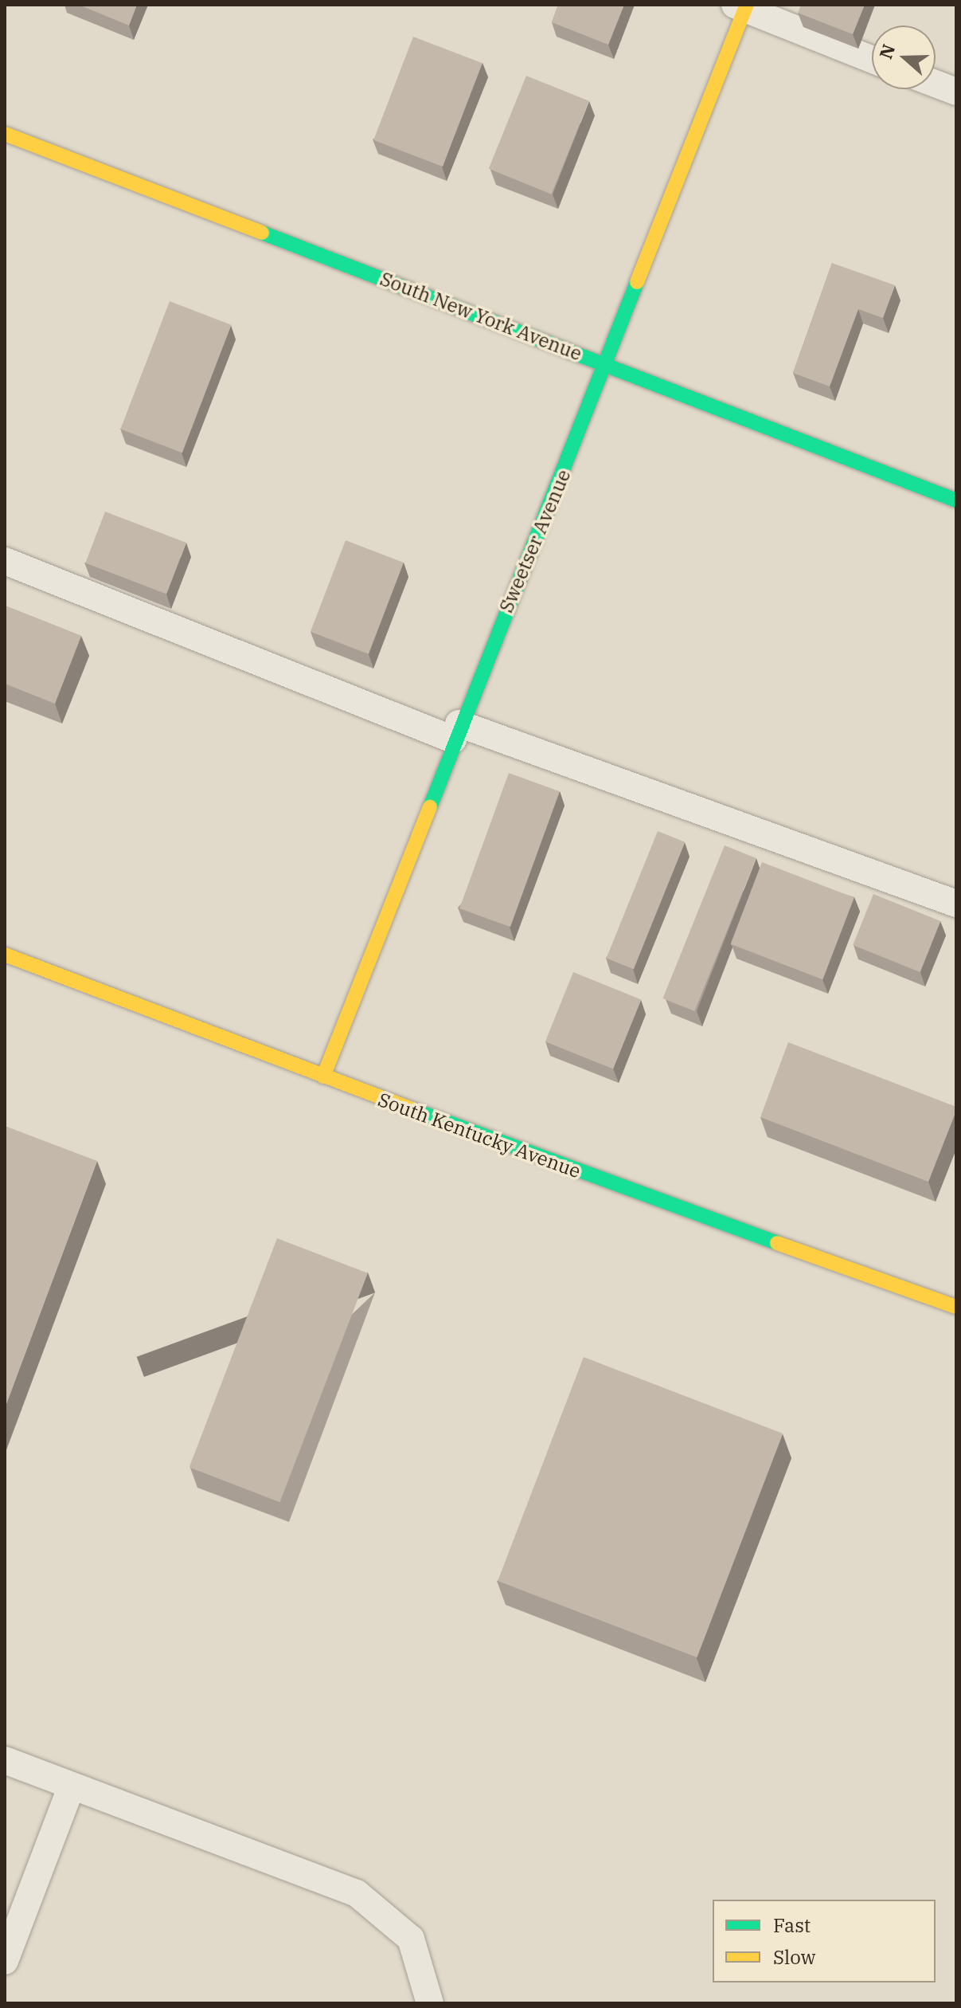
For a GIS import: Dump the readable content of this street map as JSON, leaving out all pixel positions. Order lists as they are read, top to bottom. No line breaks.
{"streets":{"street":["South New York Avenue","Sweetser Avenue","South Kentucky Avenue"]},"crossings":[["South New York Avenue","Sweetser Avenue"],["Sweetser Avenue","South Kentucky Avenue"]],"legend":["Fast","Slow"],"north":"left"}
